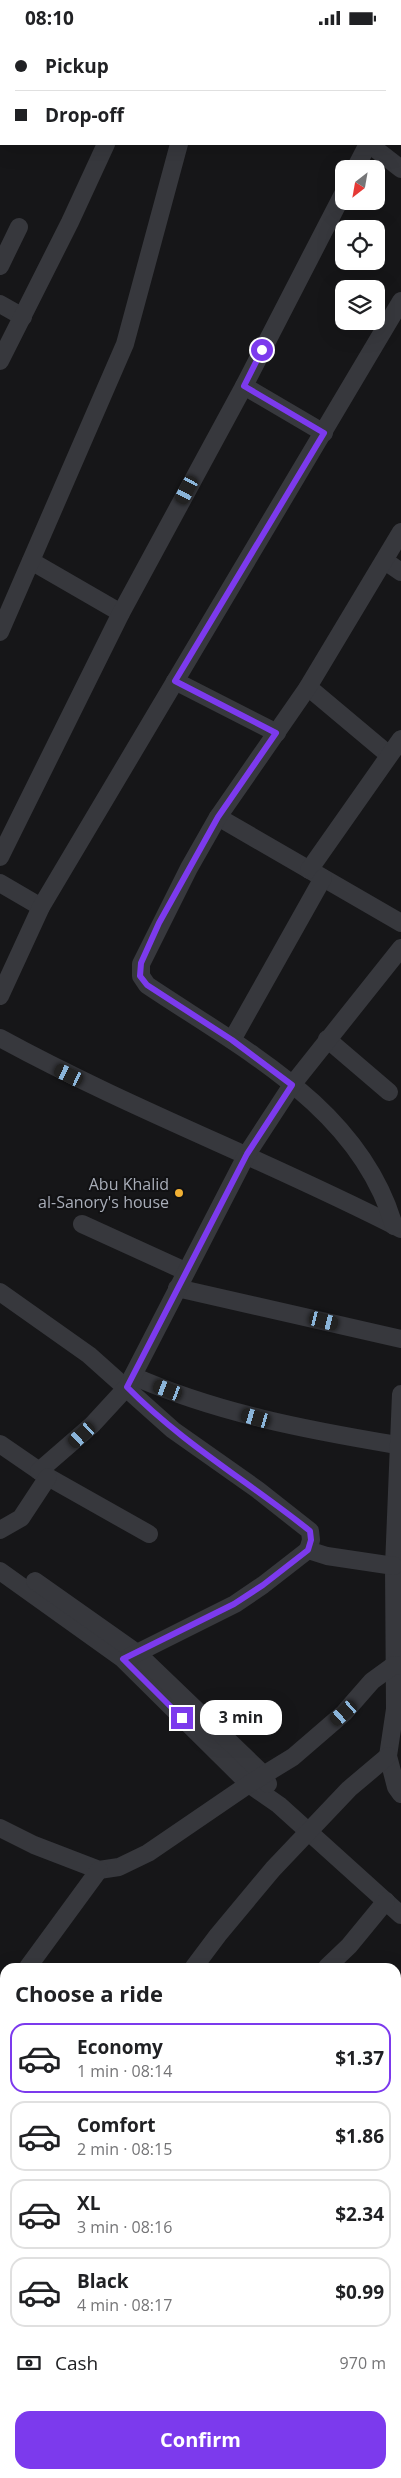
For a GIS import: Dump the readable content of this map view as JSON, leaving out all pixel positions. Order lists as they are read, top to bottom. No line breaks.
{"places":["Abu Khalid al-Sanory's house"],"north":"bottom left","page":{"status":"08:10","banner":["Pickup","Drop-off"],"bubble":"3 min","heading":"Choose a ride","list":[{"name":"Economy","note":"1 min · 08:14","value":"$1.37"},{"name":"Comfort","note":"2 min · 08:15","value":"$1.86"},{"name":"XL","note":"3 min · 08:16","value":"$2.34"},{"name":"Black","note":"4 min · 08:17","value":"$0.99"}],"pay":["Cash","970 m"],"buttons":"Confirm"}}
